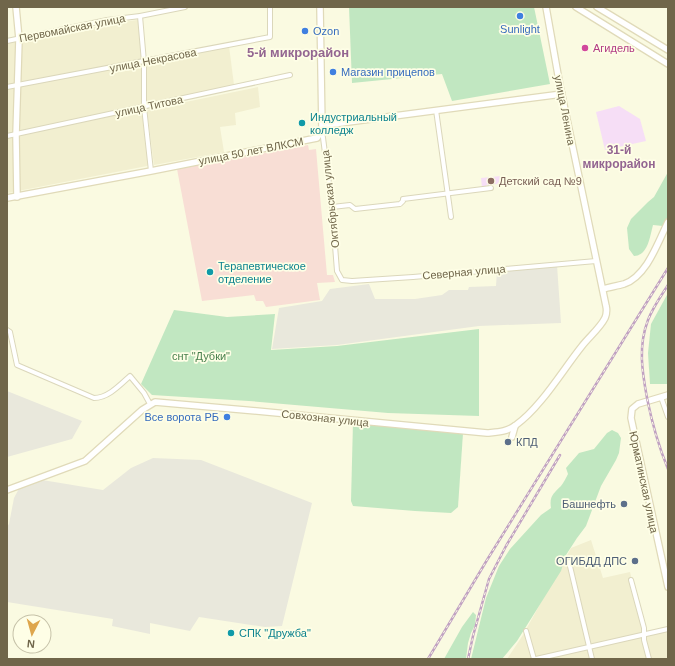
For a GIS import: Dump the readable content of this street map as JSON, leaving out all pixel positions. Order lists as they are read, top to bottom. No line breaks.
{"streets":{"street":["Первомайская улица","улица Некрасова","улица Титова","улица Ленина","улица 50 лет ВЛКСМ","Октябрьская улица","Северная улица","Совхозная улица","Юрматинская улица"]},"crossings":[["улица Ленина","улица 50 лет ВЛКСМ"],["улица Ленина","Северная улица"],["улица Ленина","Совхозная улица"],["улица 50 лет ВЛКСМ","Октябрьская улица"],["Октябрьская улица","Северная улица"]],"districts":["5-й микрорайон","31-й микрорайон"],"parks":["снт \"Дубки\""],"places":["Sunlight","Ozon","Агидель","Магазин прицепов","Индустриальный колледж","Детский сад №9","Терапевтическое отделение","Все ворота РБ","КПД","Башнефть","ОГИБДД ДПС","СПК \"Дружба\""],"north":"bottom"}
